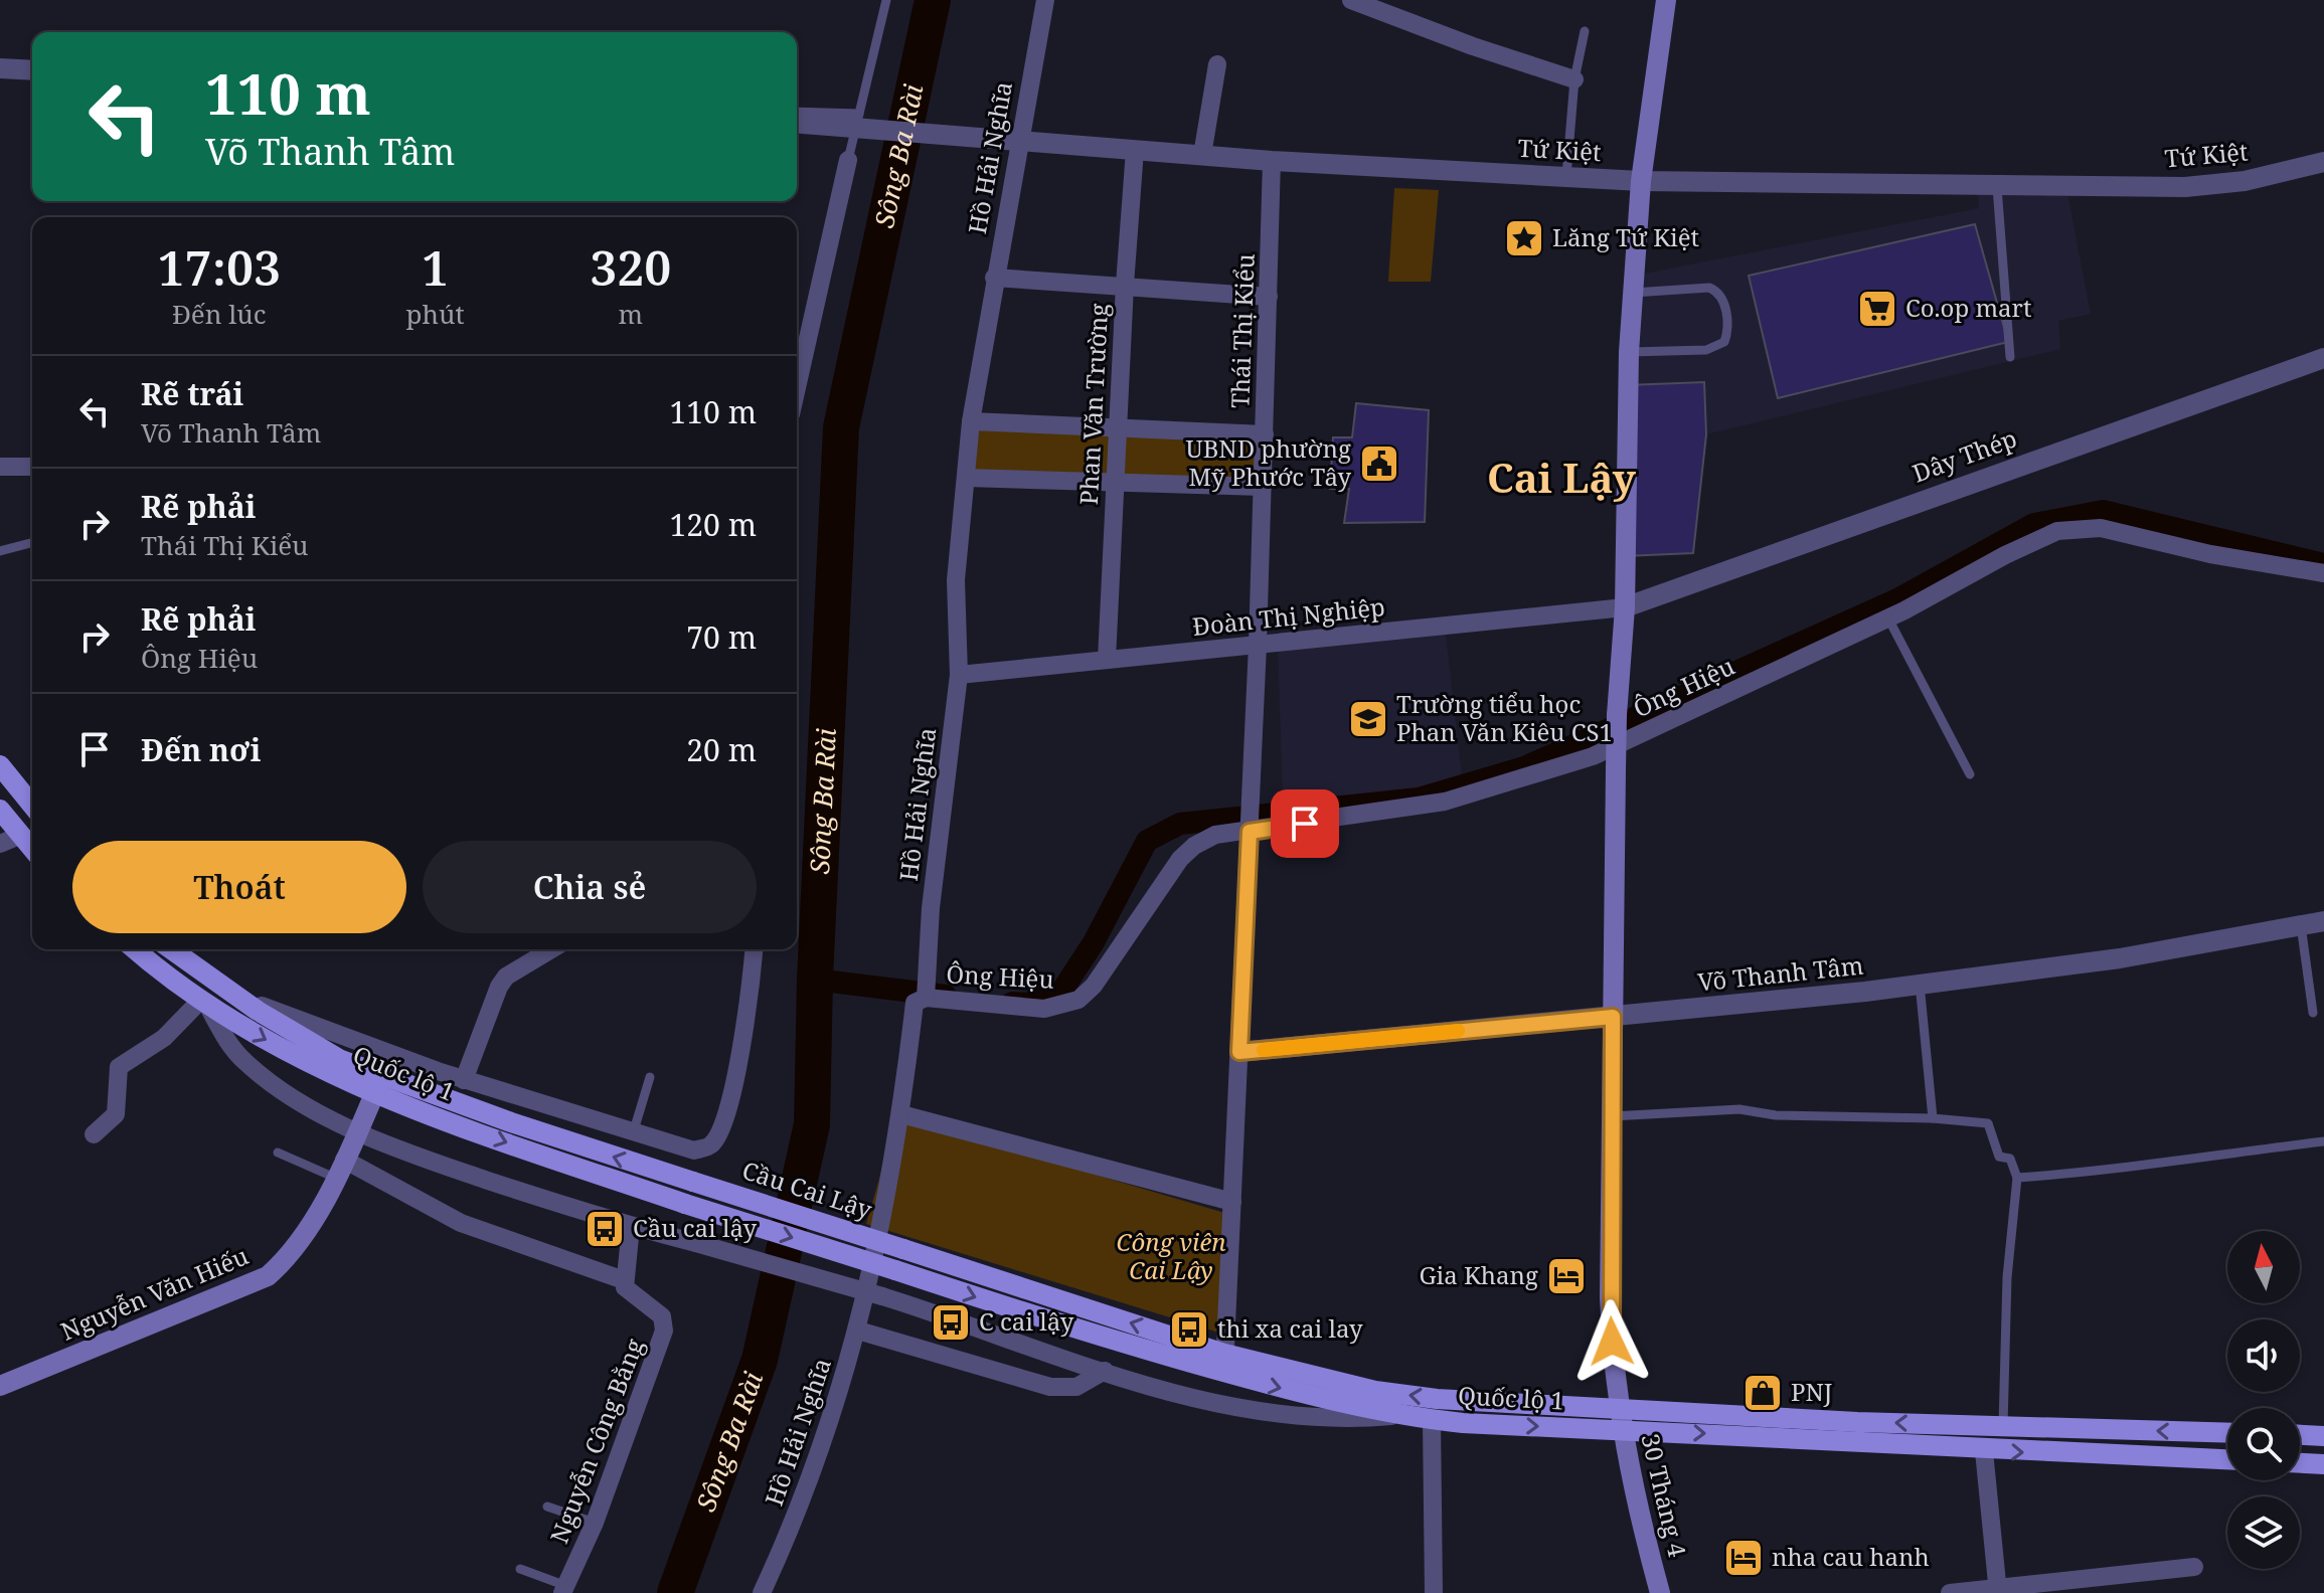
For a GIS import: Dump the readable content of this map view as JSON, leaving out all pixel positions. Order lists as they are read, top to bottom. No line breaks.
{"streets":{"main road":["Quốc lộ 1","Cầu Cai Lậy","Nguyễn Văn Hiếu","30 Tháng 4"],"street":["Tứ Kiệt","Hồ Hải Nghĩa","Thái Thị Kiểu","Phan Văn Trường","Dây Thép","Đoàn Thị Nghiệp","Ông Hiệu","Võ Thanh Tâm","Nguyễn Công Bằng"]},"crossings":[["Tứ Kiệt","Hồ Hải Nghĩa"],["Tứ Kiệt","Thái Thị Kiểu"],["Tứ Kiệt","Phan Văn Trường"],["Hồ Hải Nghĩa","Đoàn Thị Nghiệp"],["Hồ Hải Nghĩa","Ông Hiệu"],["Thái Thị Kiểu","Đoàn Thị Nghiệp"],["Thái Thị Kiểu","Ông Hiệu"],["Phan Văn Trường","Đoàn Thị Nghiệp"],["Dây Thép","Đoàn Thị Nghiệp"],["Dây Thép","30 Tháng 4"],["Đoàn Thị Nghiệp","30 Tháng 4"],["Võ Thanh Tâm","30 Tháng 4"],["Quốc lộ 1","Cầu Cai Lậy"],["Quốc lộ 1","Nguyễn Văn Hiếu"],["Quốc lộ 1","30 Tháng 4"]],"districts":["Cai Lậy"],"water":["Sông Ba Rài"],"parks":["Công viên Cai Lậy"],"places":{"place":["Lăng Tứ Kiệt"],"supermarket":["Co.op mart"],"public building":["UBND phường Mỹ Phước Tây"],"school or university":["Trường tiểu học Phan Văn Kiêu CS1"],"bus stop":["Cầu cai lậy","C cai lậy","thi xa cai lay"],"hotel":["Gia Khang","nha cau hanh"],"shop":["PNJ"]},"north":"top","page":{"turn":["110 m","Võ Thanh Tâm"],"eta":["17:03","Đến lúc","1","phút","320","m"],"list":[{"name":"Rẽ trái","note":"Võ Thanh Tâm","value":"110 m"},{"name":"Rẽ phải","note":"Thái Thị Kiểu","value":"120 m"},{"name":"Rẽ phải","note":"Ông Hiệu","value":"70 m"},{"name":"Đến nơi","value":"20 m"}],"buttons":["Thoát","Chia sẻ"]}}
